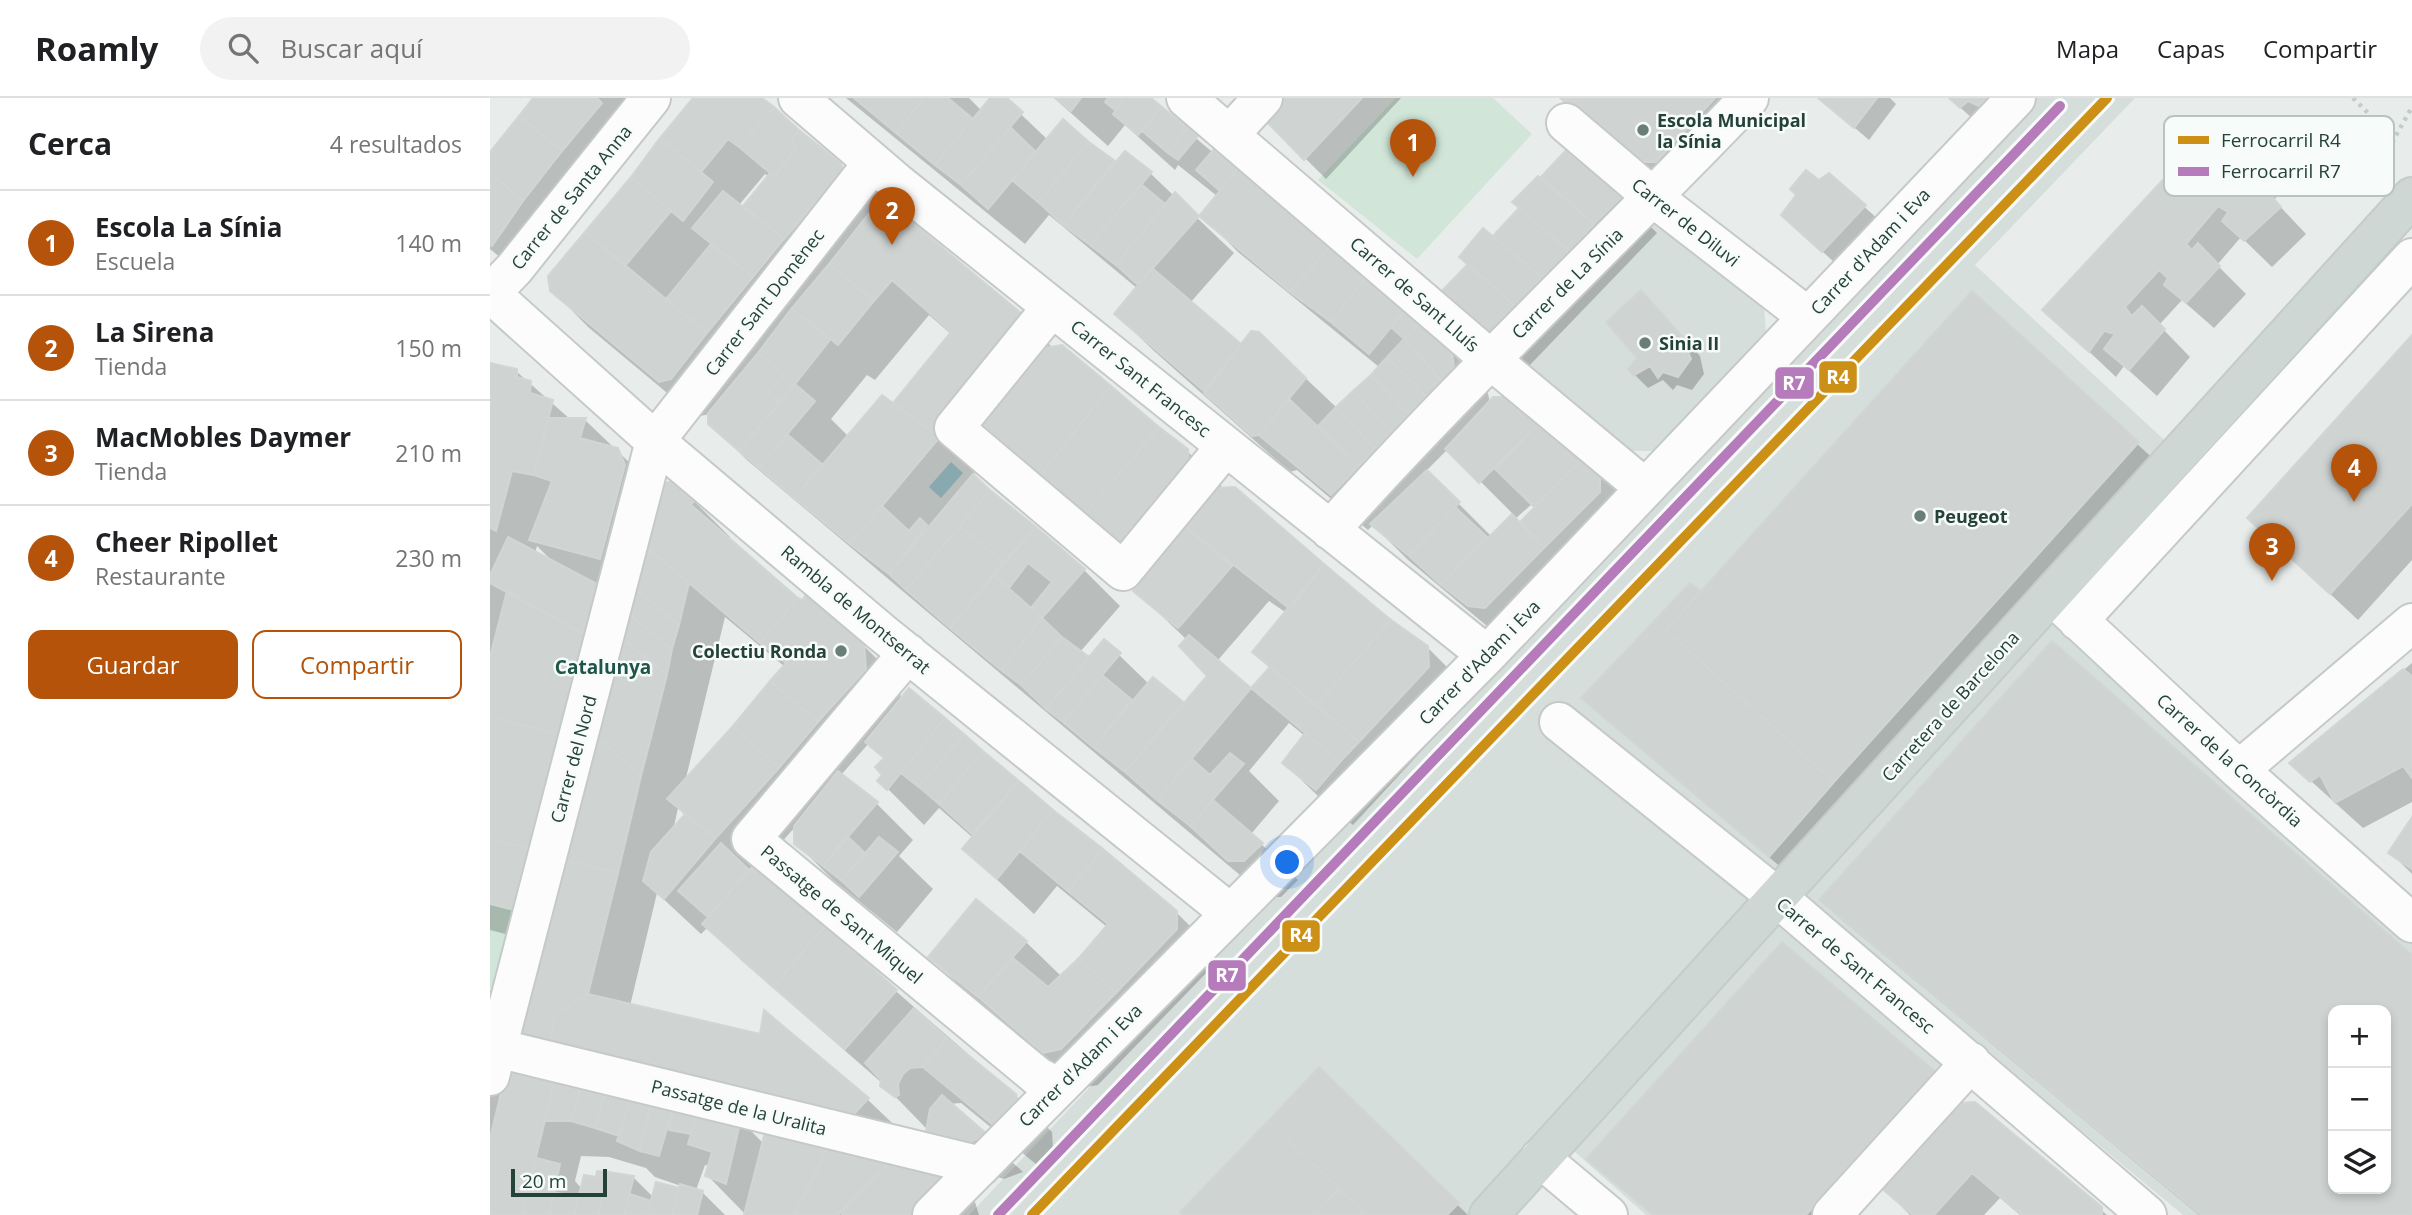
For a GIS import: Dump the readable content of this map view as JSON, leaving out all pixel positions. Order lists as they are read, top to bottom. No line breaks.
{"streets":{"main road":["Carretera de Barcelona"],"street":["Carrer de Santa Anna","Carrer de Diluvi","Carrer d'Adam i Eva","Carrer de La Sínia","Carrer de Sant Lluís","Carrer Sant Domènec","Carrer Sant Francesc","Rambla de Montserrat","Carrer del Nord","Carrer de la Concòrdia","Passatge de Sant Miquel","Carrer de Sant Francesc","Passatge de la Uralita"]},"crossings":[["Carrer de Santa Anna","Rambla de Montserrat"],["Carrer de Diluvi","Carrer d'Adam i Eva"],["Carrer de Diluvi","Carrer de La Sínia"],["Carrer d'Adam i Eva","Carrer de Sant Lluís"],["Carrer d'Adam i Eva","Carrer Sant Francesc"],["Carrer d'Adam i Eva","Rambla de Montserrat"],["Carrer d'Adam i Eva","Passatge de Sant Miquel"],["Carrer d'Adam i Eva","Passatge de la Uralita"],["Carrer de La Sínia","Carrer de Sant Lluís"],["Carrer de La Sínia","Carrer Sant Francesc"],["Carrer Sant Domènec","Carrer Sant Francesc"],["Carrer Sant Domènec","Rambla de Montserrat"],["Carrer Sant Domènec","Carrer del Nord"],["Rambla de Montserrat","Carrer del Nord"],["Rambla de Montserrat","Passatge de Sant Miquel"],["Carretera de Barcelona","Carrer de la Concòrdia"],["Carretera de Barcelona","Carrer de Sant Francesc"],["Carrer del Nord","Passatge de la Uralita"]],"districts":["Catalunya"],"places":["Escola Municipal la Sínia","Sinia II","Peugeot","Colectiu Ronda"],"lines":["rail line R4","rail line R7"],"legend":["Ferrocarril R4","Ferrocarril R7"],"scale_bar":"20 m","page":{"header":"Roamly","search":"Buscar aquí","nav":["Mapa","Capas","Compartir"],"heading":["Cerca","4 resultados"],"pins":["1","2","4","3"],"list":[{"mark":"1","name":"Escola La Sínia","note":"Escuela","value":"140 m"},{"mark":"2","name":"La Sirena","note":"Tienda","value":"150 m"},{"mark":"3","name":"MacMobles Daymer","note":"Tienda","value":"210 m"},{"mark":"4","name":"Cheer Ripollet","note":"Restaurante","value":"230 m"}],"buttons":["Guardar","Compartir"],"map_buttons":["+","−"],"scale":"20 m"}}
